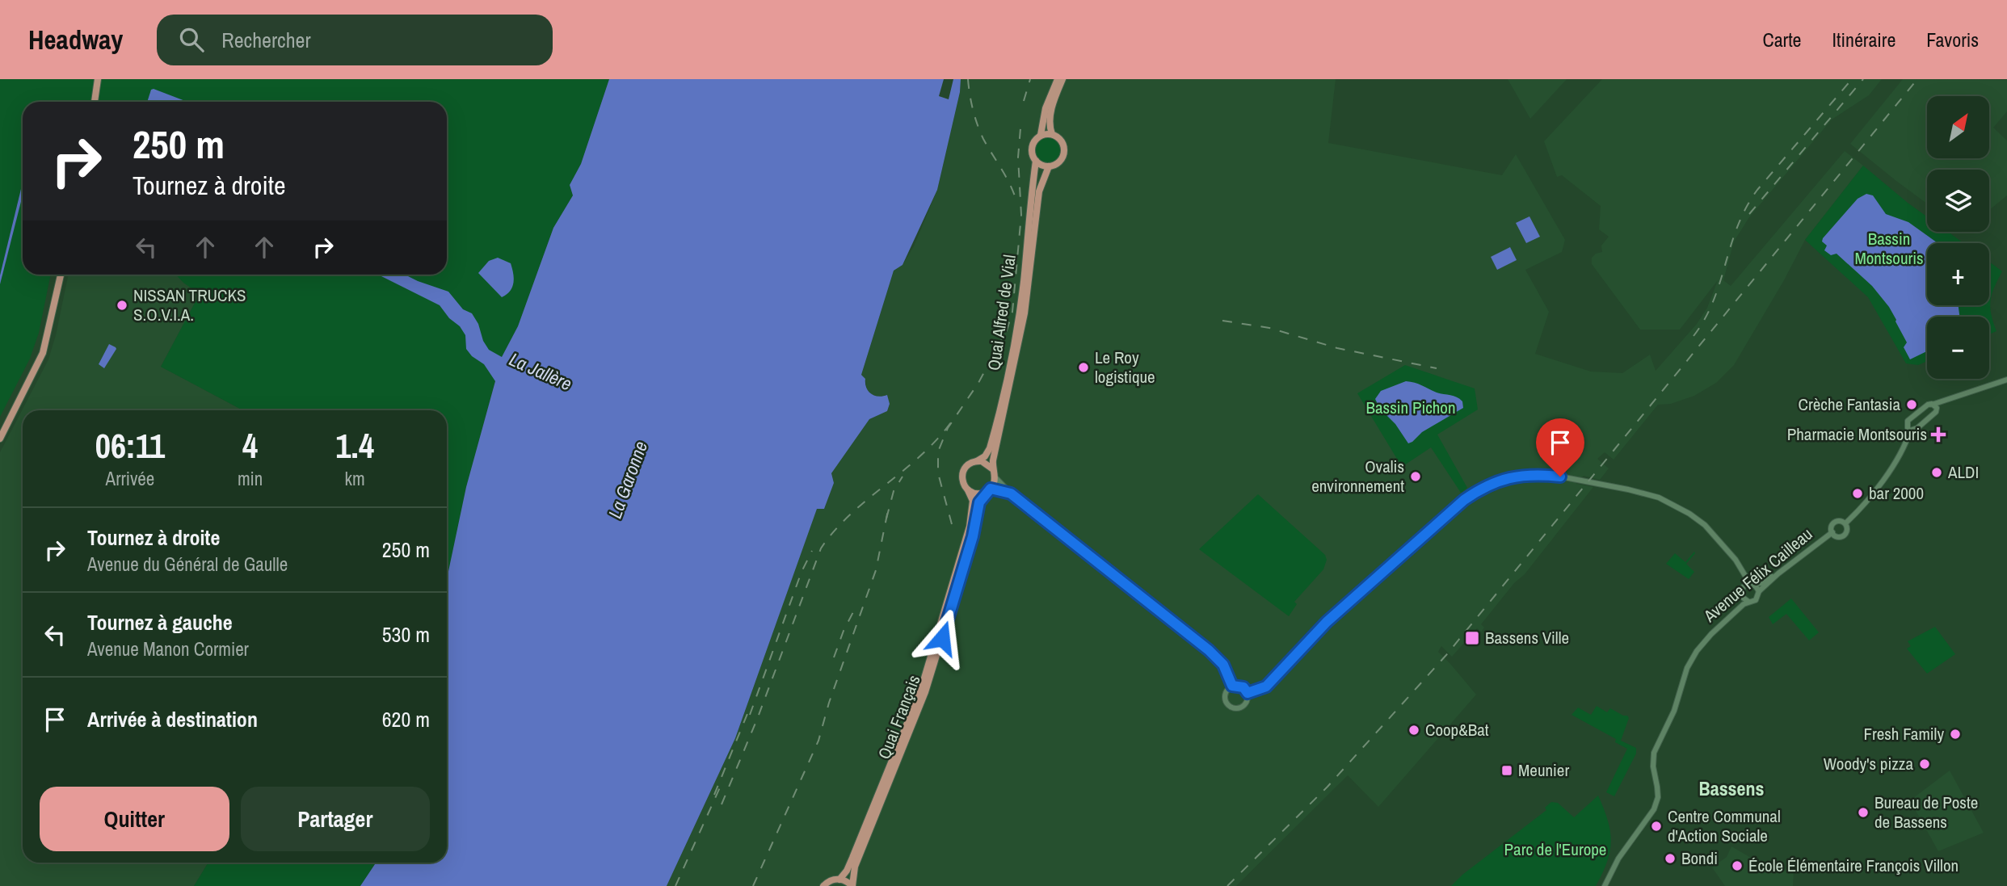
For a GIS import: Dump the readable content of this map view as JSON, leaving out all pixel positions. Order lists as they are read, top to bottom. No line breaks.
{"streets":{"main road":["Quai Alfred de Vial","Quai Français"],"street":["Avenue Félix Cailleau"]},"crossings":[["Quai Alfred de Vial","Quai Français"]],"districts":["Bassens"],"water":["La Jallère","La Garonne"],"parks":["Bassin Montsouris","Bassin Pichon","Parc de l'Europe"],"places":{"other":["NISSAN TRUCKS S.O.V.I.A.","Le Roy logistique","Crèche Fantasia","ALDI","Ovalis environnement","bar 2000","Coop&Bat","Fresh Family","Woody's pizza","Bureau de Poste de Bassens","Centre Communal d'Action Sociale","Bondi","École Élémentaire François Villon"],"health":["Pharmacie Montsouris"],"transit":["Bassens Ville","Meunier"]},"north":"top right","page":{"header":"Headway","search":"Rechercher","nav":["Carte","Itinéraire","Favoris"],"map_buttons":["+","−"],"turn":["250 m","Tournez à droite"],"eta":["06:11","Arrivée","4","min","1.4","km"],"list":[{"name":"Tournez à droite","note":"Avenue du Général de Gaulle","value":"250 m"},{"name":"Tournez à gauche","note":"Avenue Manon Cormier","value":"530 m"},{"name":"Arrivée à destination","value":"620 m"}],"buttons":["Quitter","Partager"]}}
